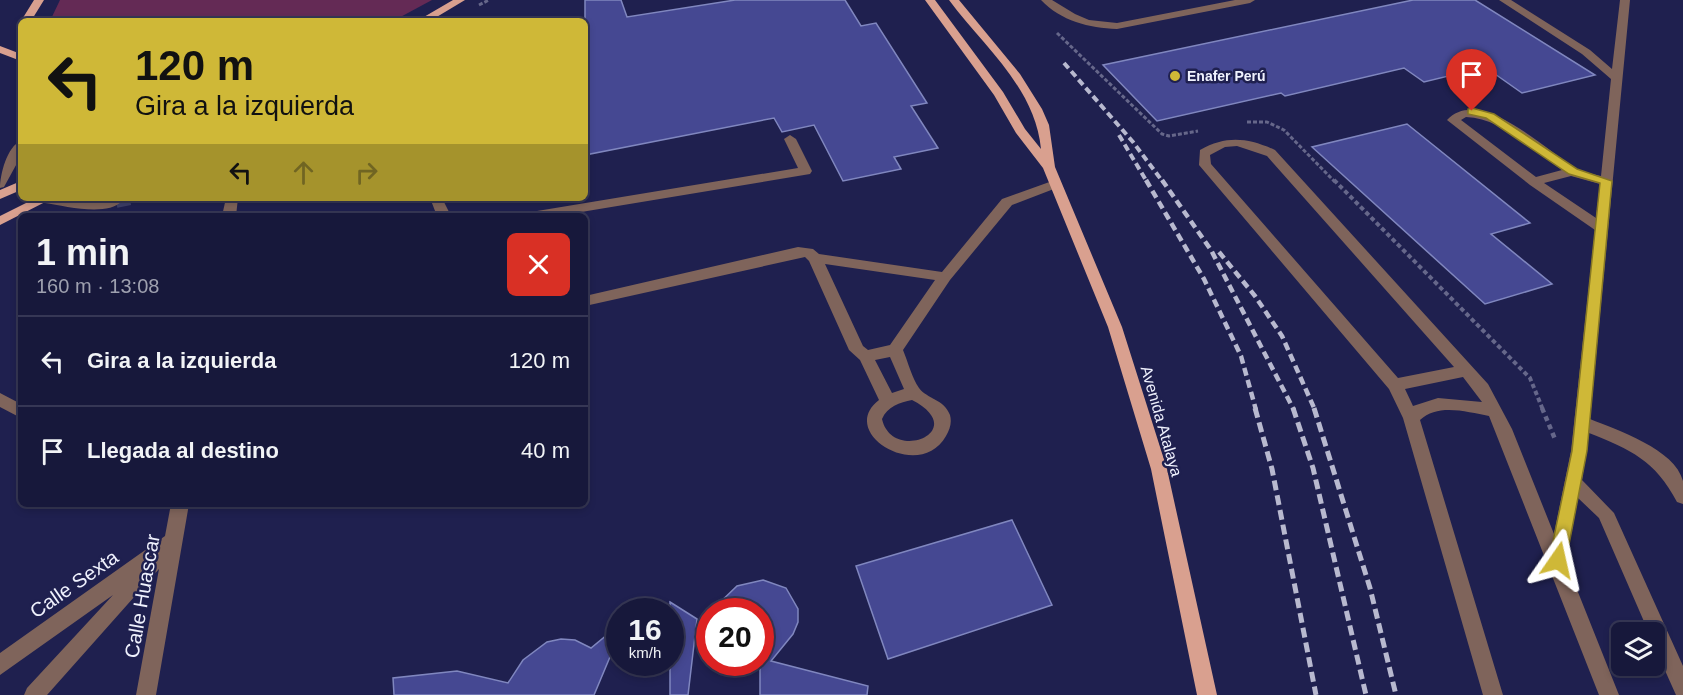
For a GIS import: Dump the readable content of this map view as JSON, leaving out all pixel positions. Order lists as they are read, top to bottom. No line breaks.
{"streets":{"main road":["Avenida Atalaya"],"street":["Calle Sexta","Calle Huascar"]},"crossings":[["Calle Sexta","Calle Huascar"]],"places":["Enafer Perú"],"page":{"turn":["120 m","Gira a la izquierda"],"heading":["1 min","160 m · 13:08"],"list":[{"name":"Gira a la izquierda","value":"120 m"},{"name":"Llegada al destino","value":"40 m"}],"speed":"16 km/h","limit":"20"}}
